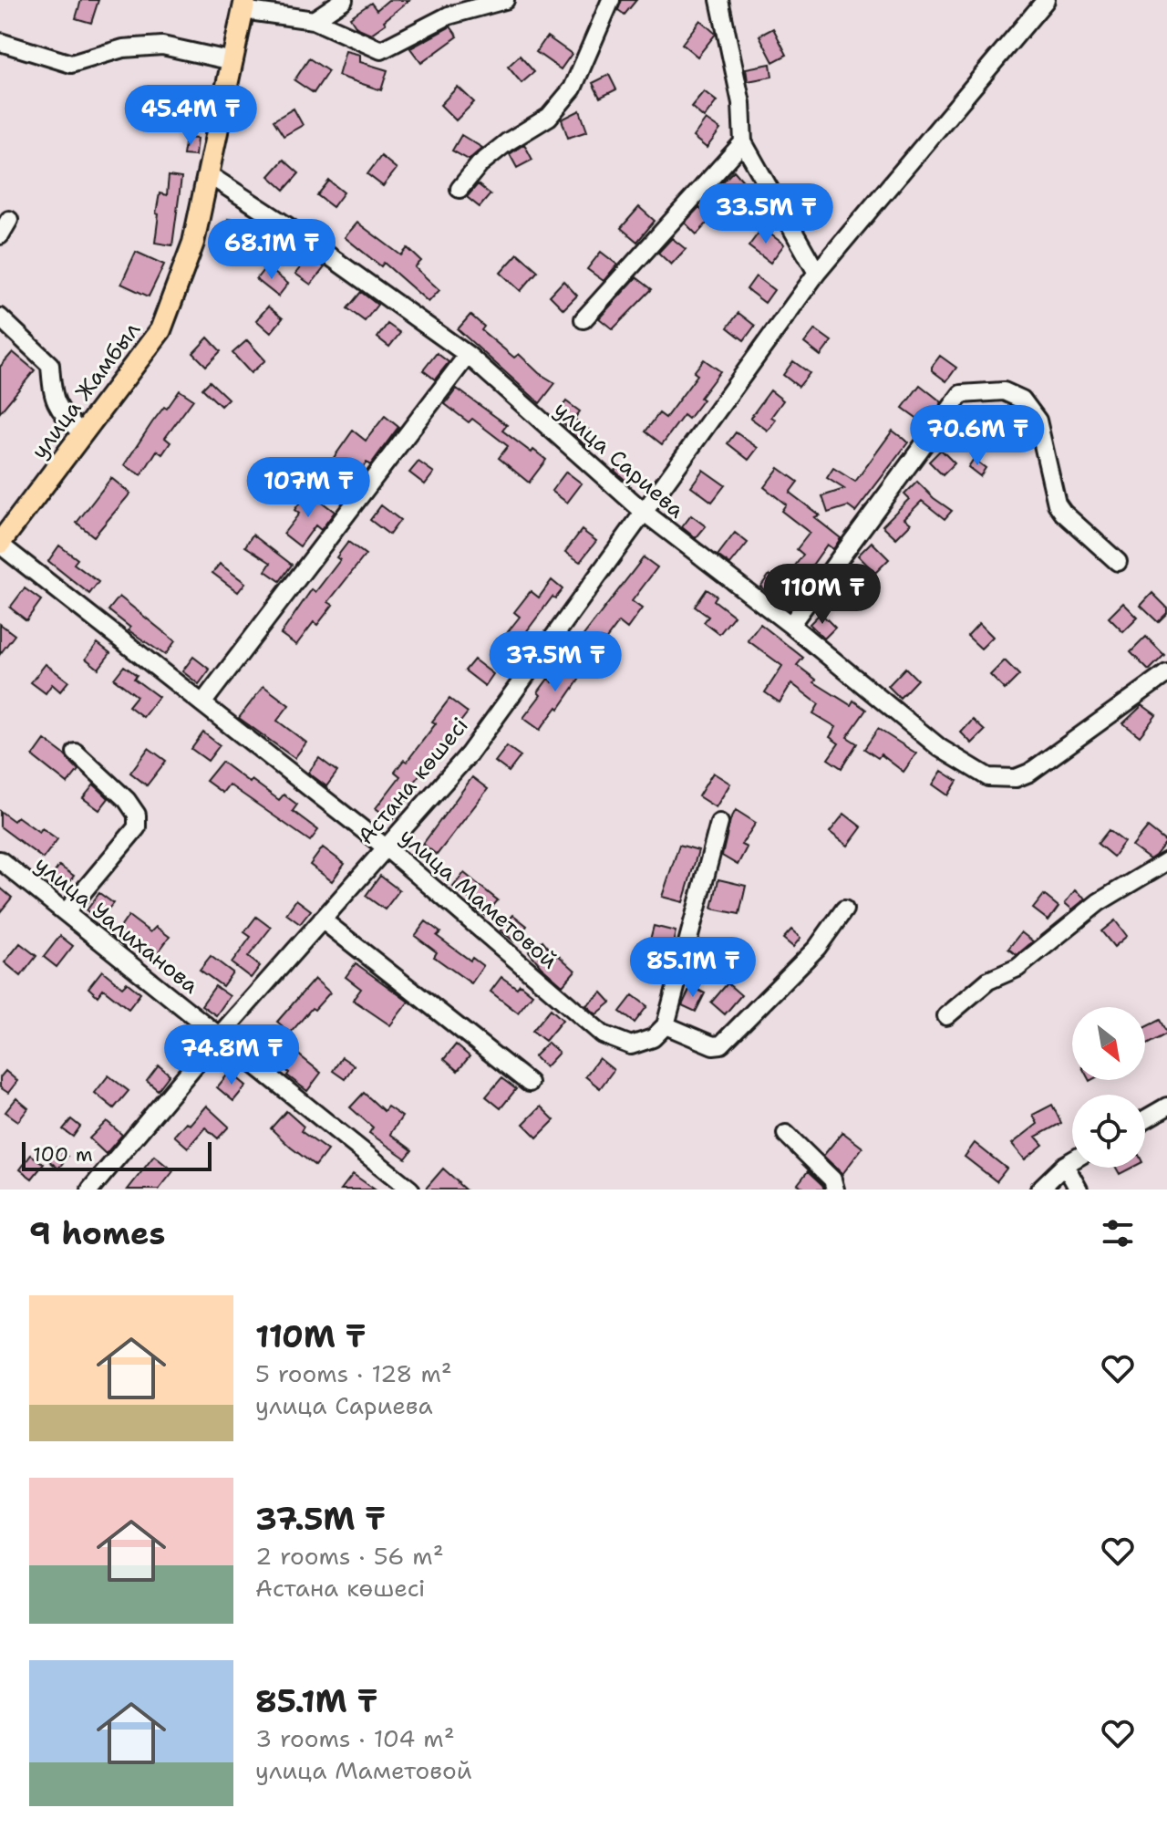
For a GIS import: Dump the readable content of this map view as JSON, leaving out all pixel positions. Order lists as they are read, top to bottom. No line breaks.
{"streets":{"main road":["улица Жамбыл"],"street":["улица Сариева","Астана көшесі","улица Маметовой","улица Уалиханова"]},"crossings":[["улица Жамбыл","улица Сариева"],["улица Жамбыл","улица Маметовой"],["улица Сариева","Астана көшесі"],["Астана көшесі","улица Маметовой"],["Астана көшесі","улица Уалиханова"]],"scale_bar":"100 m","north":"bottom right","page":{"price":["45.4M ₸","33.5M ₸","68.1M ₸","70.6M ₸","107M ₸","110M ₸","37.5M ₸","85.1M ₸","74.8M ₸"],"scale":"100 m","heading":"9 homes","list":[{"name":"110M ₸","note":"5 rooms · 128 m² · улица Сариева"},{"name":"37.5M ₸","note":"2 rooms · 56 m² · Астана көшесі"},{"name":"85.1M ₸","note":"3 rooms · 104 m² · улица Маметовой"}]}}
